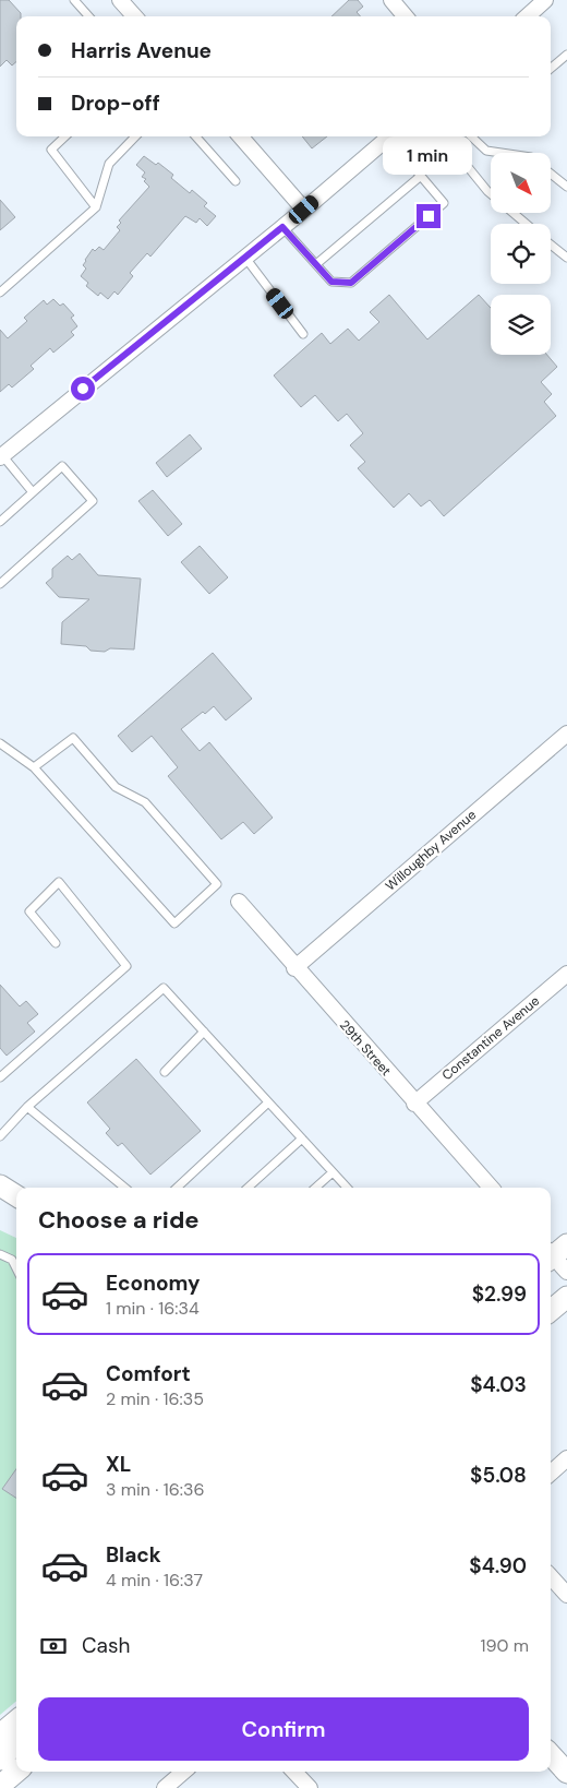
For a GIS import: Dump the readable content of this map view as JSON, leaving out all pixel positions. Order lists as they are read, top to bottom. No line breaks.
{"streets":{"street":["Willoughby Avenue","Constantine Avenue","29th Street"]},"crossings":[["Willoughby Avenue","29th Street"],["Constantine Avenue","29th Street"]],"north":"bottom right","page":{"banner":["Harris Avenue","Drop-off"],"bubble":"1 min","heading":"Choose a ride","list":[{"name":"Economy","note":"1 min · 16:34","value":"$2.99"},{"name":"Comfort","note":"2 min · 16:35","value":"$4.03"},{"name":"XL","note":"3 min · 16:36","value":"$5.08"},{"name":"Black","note":"4 min · 16:37","value":"$4.90"}],"pay":["Cash","190 m"],"buttons":"Confirm"}}
